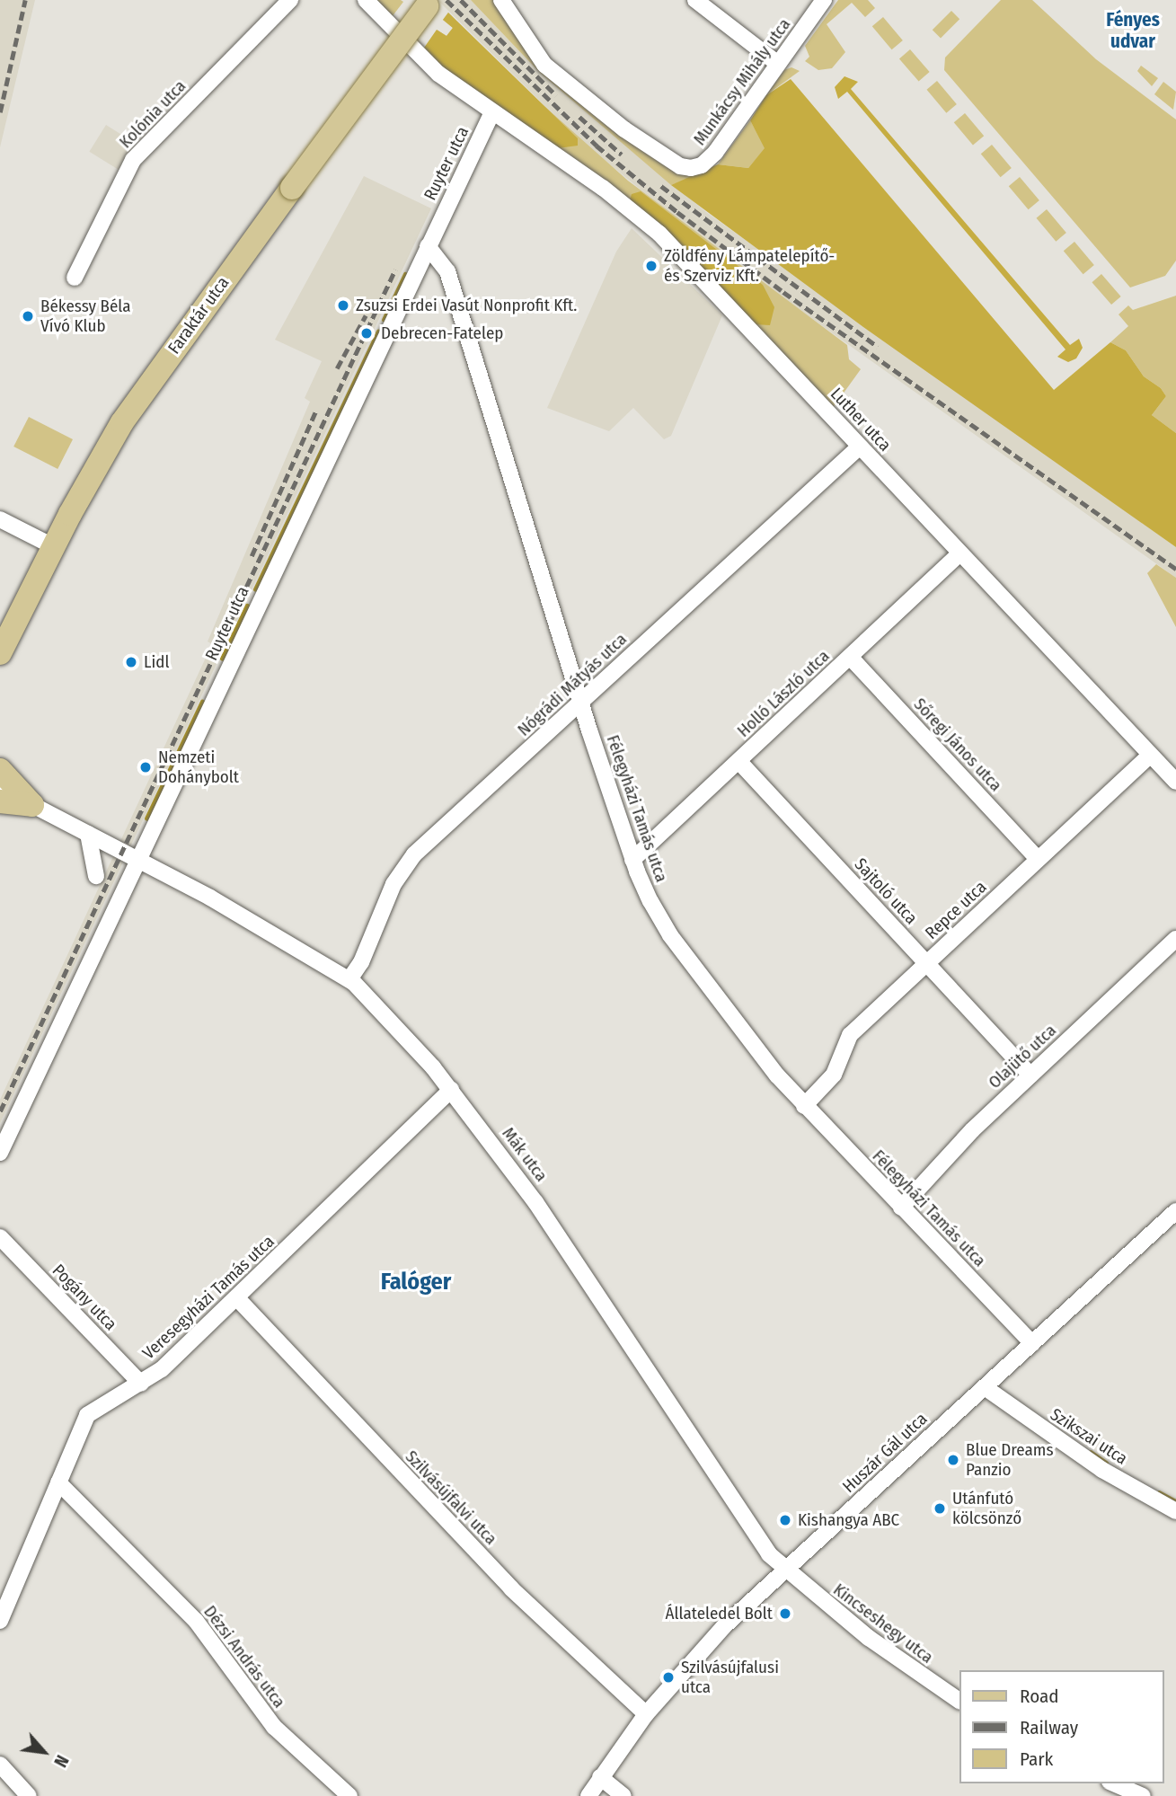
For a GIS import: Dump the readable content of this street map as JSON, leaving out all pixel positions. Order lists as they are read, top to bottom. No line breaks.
{"streets":{"main road":["Faraktár utca"],"street":["Munkácsy Mihály utca","Kolónia utca","Ruyter utca","Luther utca","Nógrádi Mátyás utca","Holló László utca","Sőregi János utca","Félegyházi Tamás utca","Sajtoló utca","Repce utca","Olajütő utca","Mák utca","Pogány utca","Veresegyházi Tamás utca","Szikszai utca","Huszár Gál utca","Szilvásújfalvi utca","Kincseshegy utca","Dézsi András utca"]},"crossings":[["Ruyter utca","Luther utca"],["Ruyter utca","Félegyházi Tamás utca"],["Ruyter utca","Mák utca"],["Luther utca","Nógrádi Mátyás utca"],["Luther utca","Holló László utca"],["Luther utca","Repce utca"],["Nógrádi Mátyás utca","Félegyházi Tamás utca"],["Nógrádi Mátyás utca","Mák utca"],["Holló László utca","Sőregi János utca"],["Holló László utca","Félegyházi Tamás utca"],["Holló László utca","Sajtoló utca"],["Sőregi János utca","Repce utca"],["Félegyházi Tamás utca","Repce utca"],["Félegyházi Tamás utca","Olajütő utca"],["Félegyházi Tamás utca","Huszár Gál utca"],["Sajtoló utca","Repce utca"],["Sajtoló utca","Olajütő utca"],["Mák utca","Veresegyházi Tamás utca"],["Mák utca","Huszár Gál utca"],["Mák utca","Kincseshegy utca"],["Pogány utca","Veresegyházi Tamás utca"],["Veresegyházi Tamás utca","Szilvásújfalvi utca"],["Veresegyházi Tamás utca","Dézsi András utca"],["Szikszai utca","Huszár Gál utca"],["Huszár Gál utca","Szilvásújfalvi utca"],["Huszár Gál utca","Kincseshegy utca"]],"districts":["Fényes udvar","Falóger"],"places":["Zöldfény Lámpatelepítő- és Szerviz Kft.","Zsuzsi Erdei Vasút Nonprofit Kft.","Békessy Béla Vívó Klub","Debrecen-Fatelep","Lidl","Nemzeti Dohánybolt","Blue Dreams Panzio","Utánfutó kölcsönző","Kishangya ABC","Állateledel Bolt","Szilvásújfalusi utca"],"legend":["Road","Railway","Park"],"north":"bottom right"}
